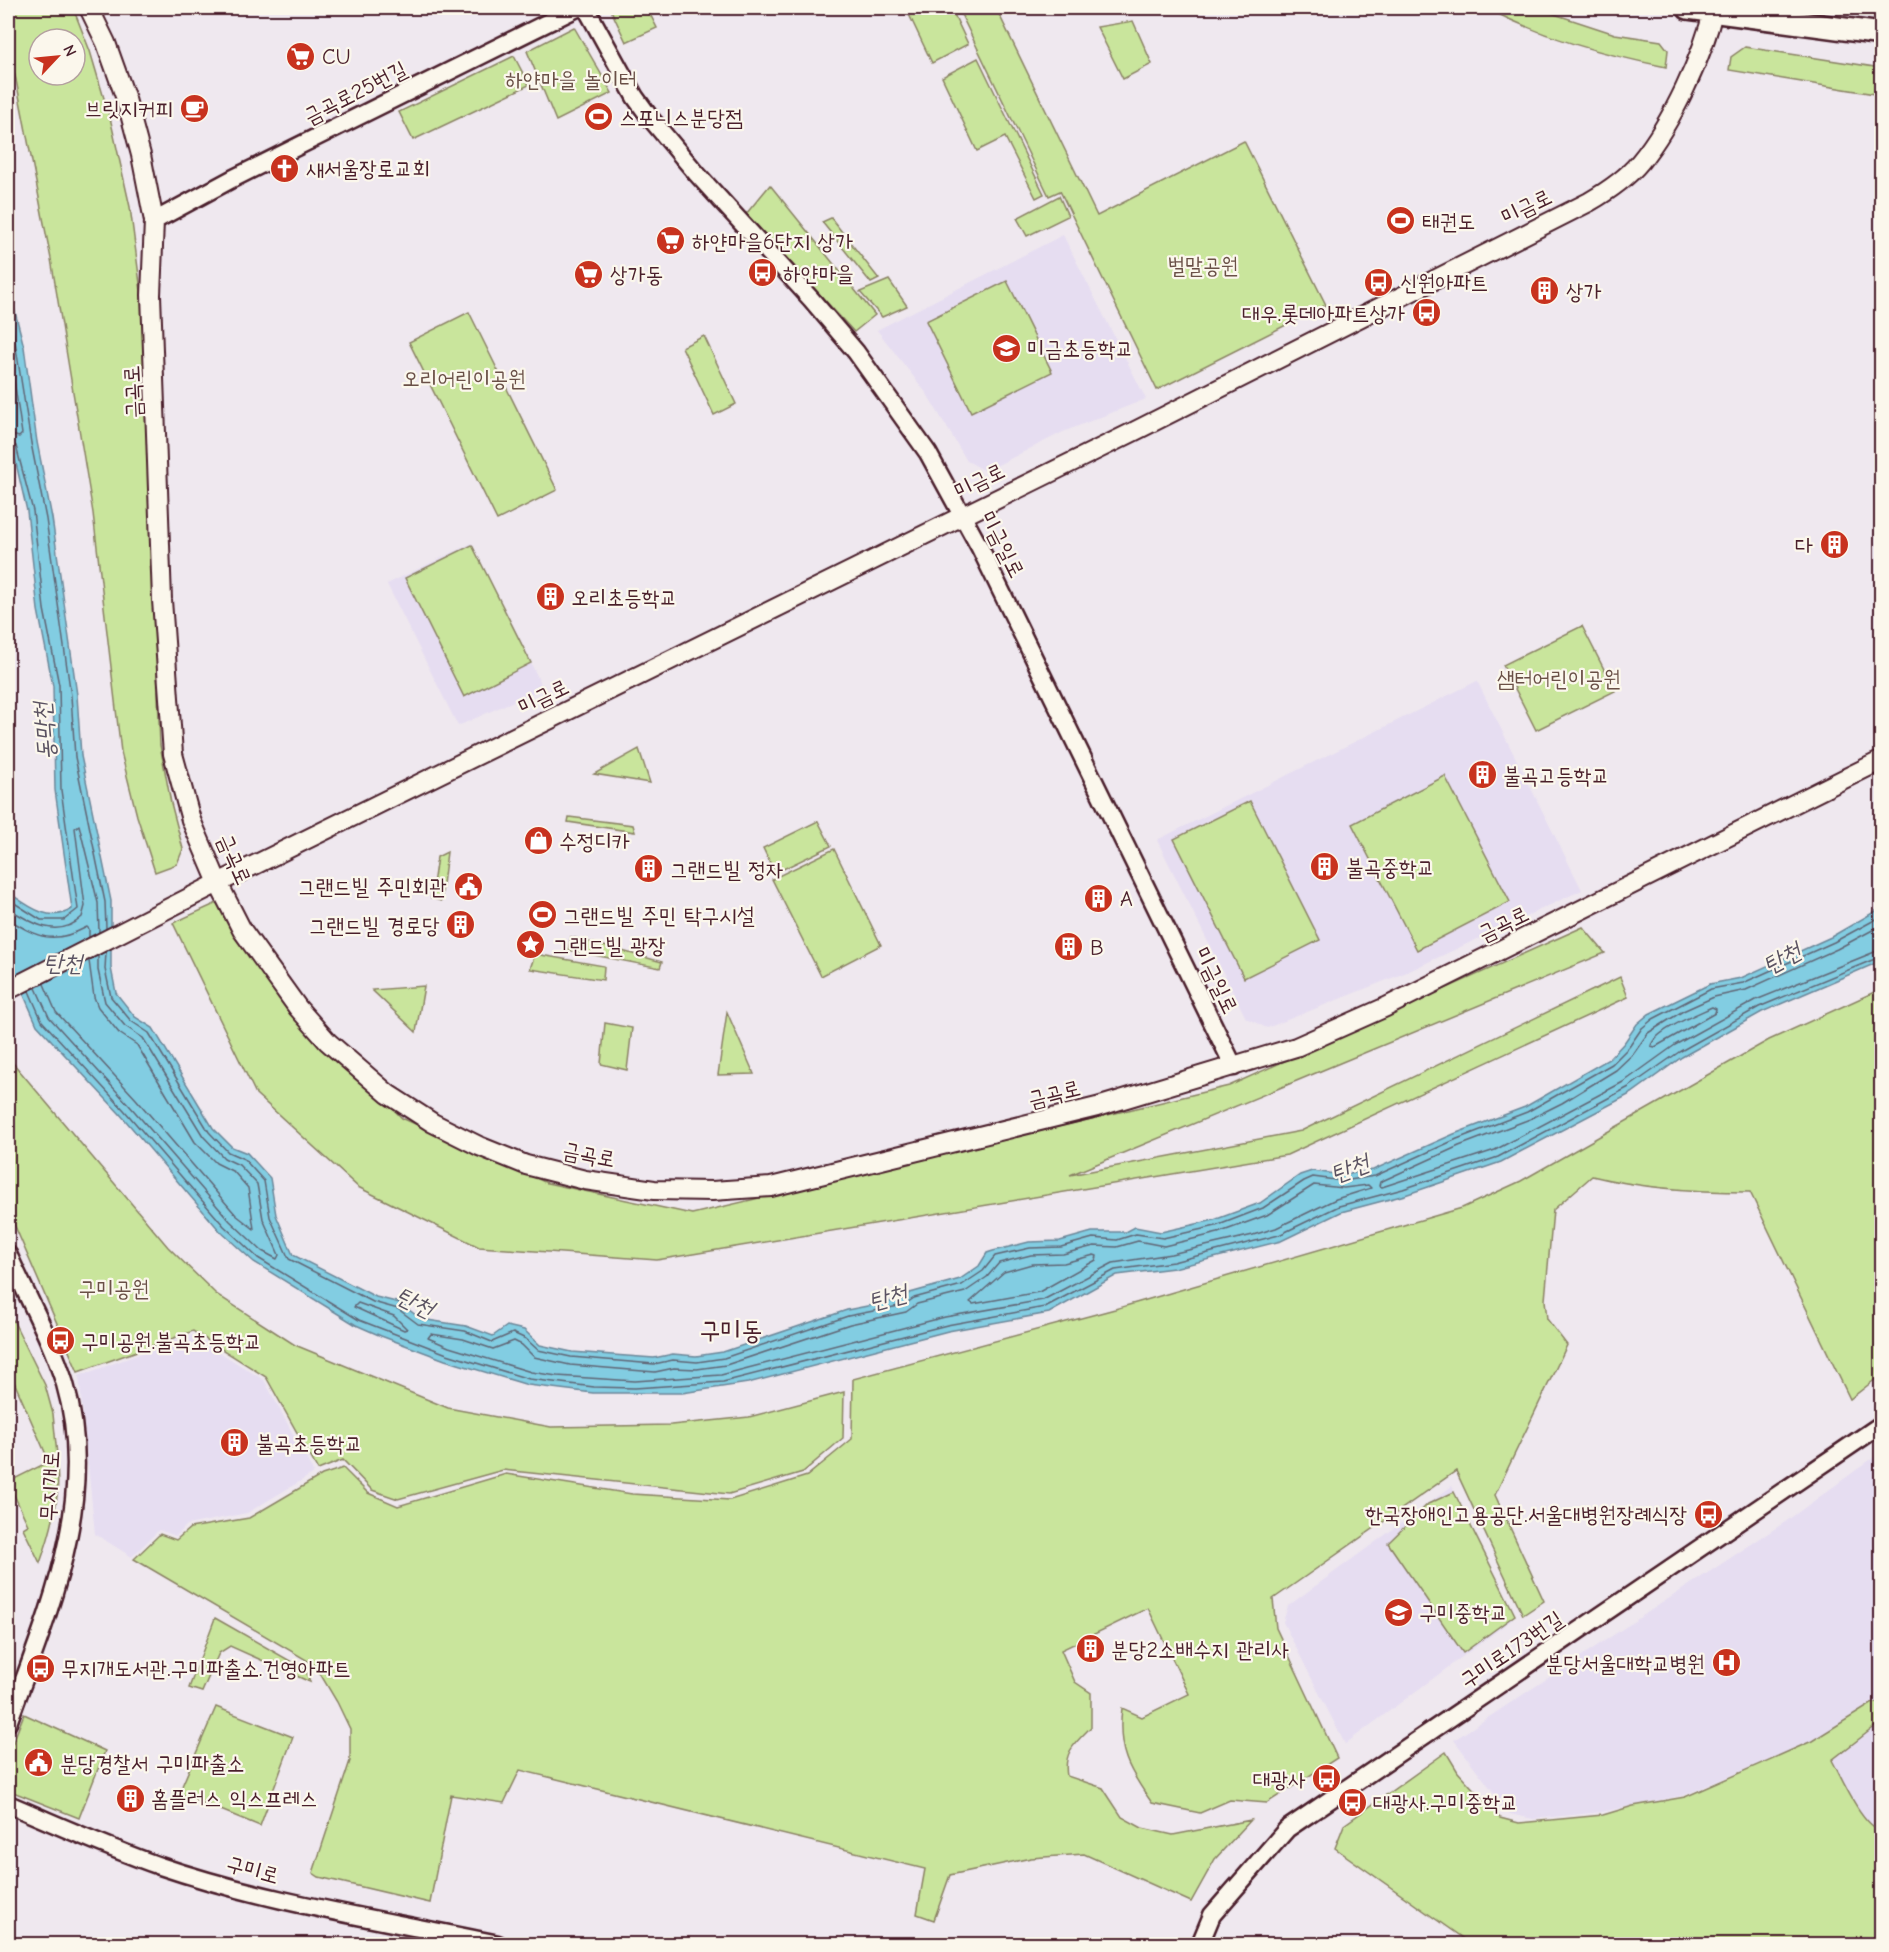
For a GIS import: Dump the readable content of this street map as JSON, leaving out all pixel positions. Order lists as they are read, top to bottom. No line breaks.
{"streets":{"main road":["미금로","금곡로"],"street":["금곡로25번길","미금일로","무지개로","구미로173번길","구미로"]},"crossings":[["금곡로25번길","금곡로"],["미금로","금곡로"],["미금로","미금일로"],["금곡로","미금일로"]],"districts":["구미동"],"water":["동막천","탄천"],"parks":["하얀마을 놀이터","벌말공원","오리어린이공원","샘터어린이공원","구미공원"],"places":{"supermarket":["CU","하얀마을6단지 상가","상가동"],"cafe":["브릿지커피"],"sports":["스포니스분당점","태권도","그랜드빌 주민 탁구시설"],"church":["새서울장로교회"],"bus stop":["하얀마을","신원아파트","대우.롯데아파트상가","구미공원.불곡초등학교","한국장애인고용공단.서울대병원장례식장","무지개도서관.구미파출소.건영아파트","대광사","대광사.구미중학교"],"building":["상가","다","오리초등학교","불곡고등학교","불곡중학교","그랜드빌 정자","A","그랜드빌 경로당","B","불곡초등학교","분당2소배수지 관리사","홈플러스 익스프레스"],"school or university":["미금초등학교","구미중학교"],"shop":["수정디카"],"public building":["그랜드빌 주민회관","분당경찰서 구미파출소"],"place":["그랜드빌 광장"],"hospital":["분당서울대학교병원"]},"north":"top right"}
